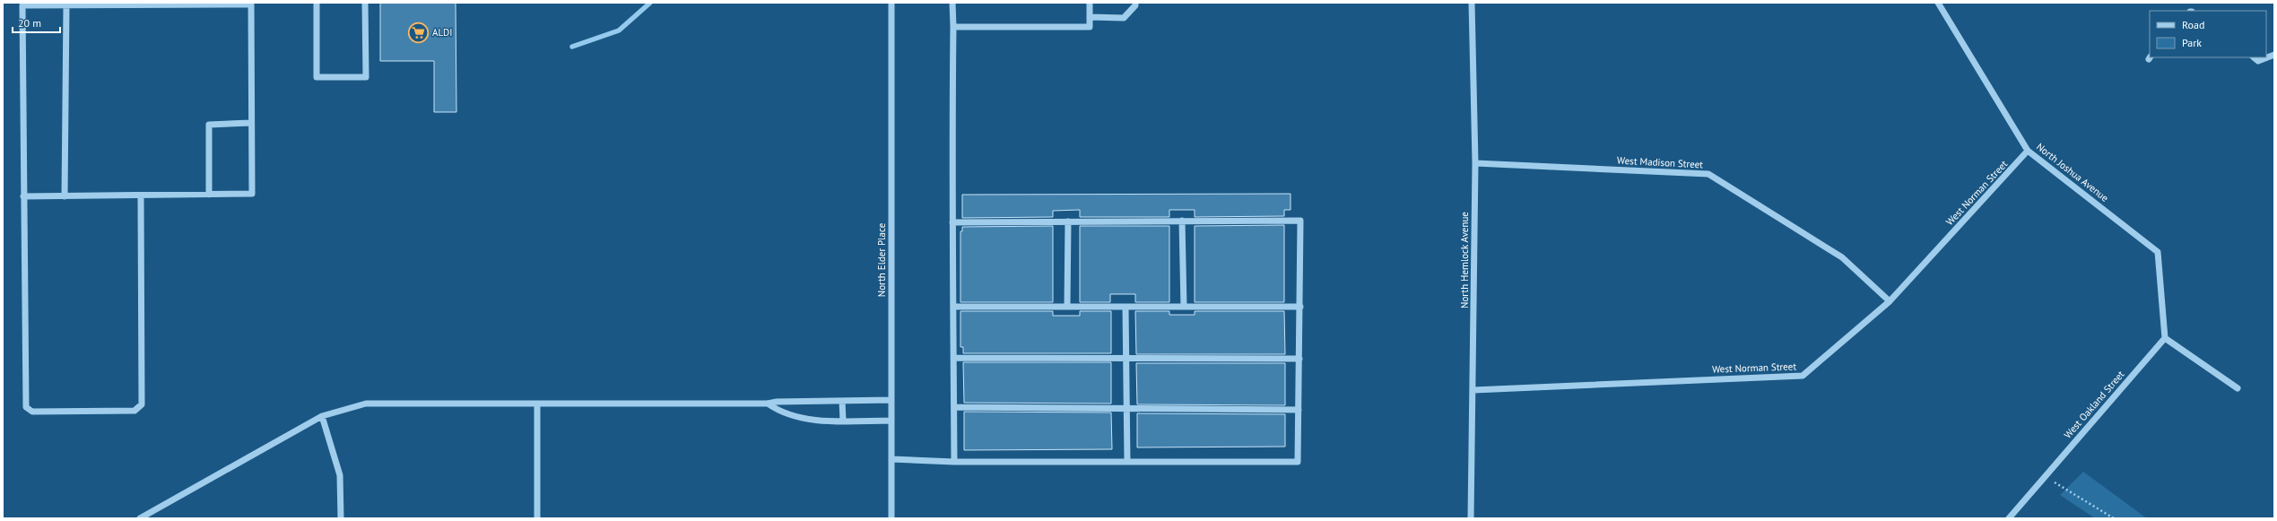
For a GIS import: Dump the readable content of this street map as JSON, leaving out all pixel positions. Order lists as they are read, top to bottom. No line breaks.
{"streets":{"street":["West Madison Street","North Joshua Avenue","West Norman Street","North Elder Place","North Hemlock Avenue","West Oakland Street"]},"crossings":[["West Madison Street","West Norman Street"],["West Madison Street","North Hemlock Avenue"],["North Joshua Avenue","West Norman Street"],["North Joshua Avenue","West Oakland Street"],["West Norman Street","North Hemlock Avenue"]],"places":{"supermarket":["ALDI"]},"legend":["Road","Park"],"scale_bar":"20 m"}
